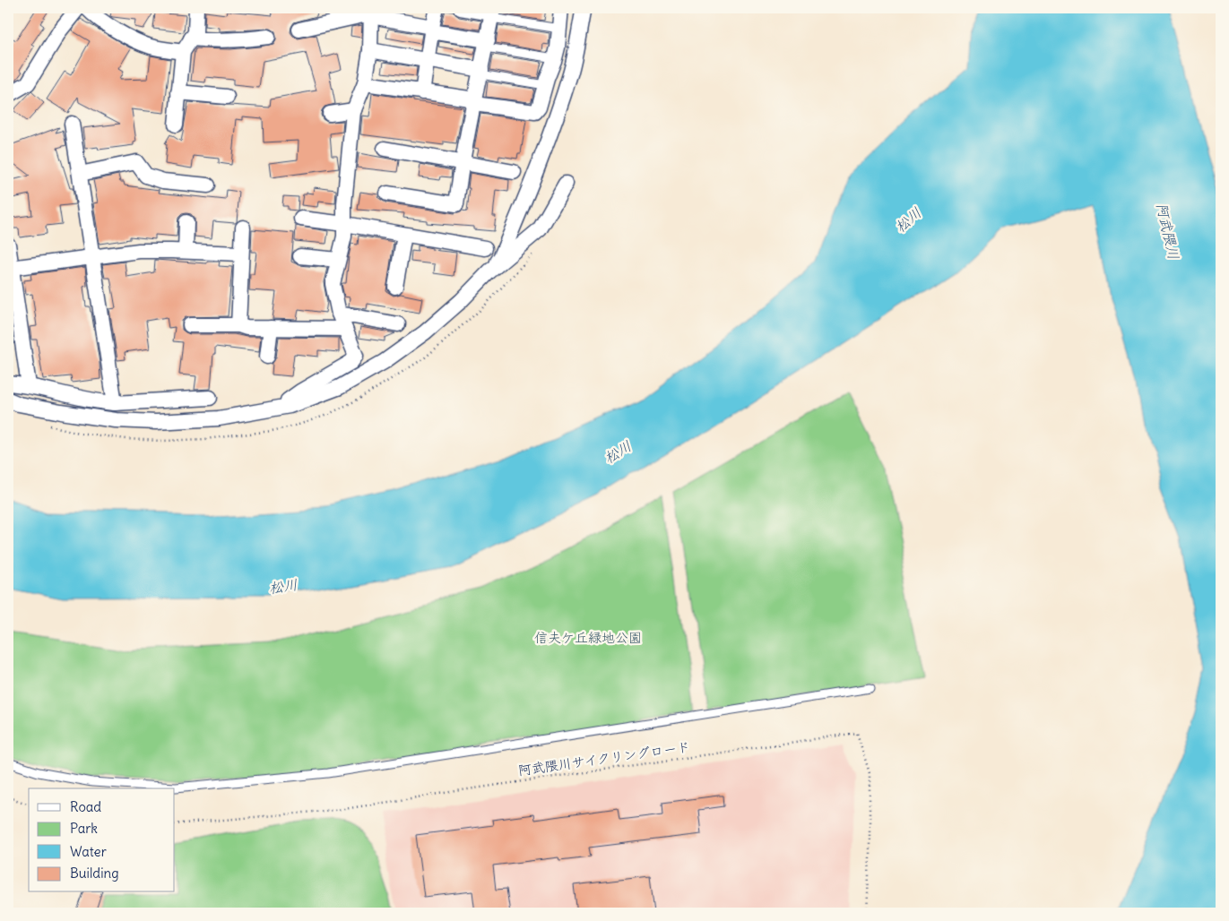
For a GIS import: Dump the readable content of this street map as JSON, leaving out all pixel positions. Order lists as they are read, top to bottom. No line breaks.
{"streets":{"path":["阿武隈川サイクリングロード"]},"water":["松川","阿武隈川"],"parks":["信夫ケ丘緑地公園"],"legend":["Road","Park","Water","Building"]}
